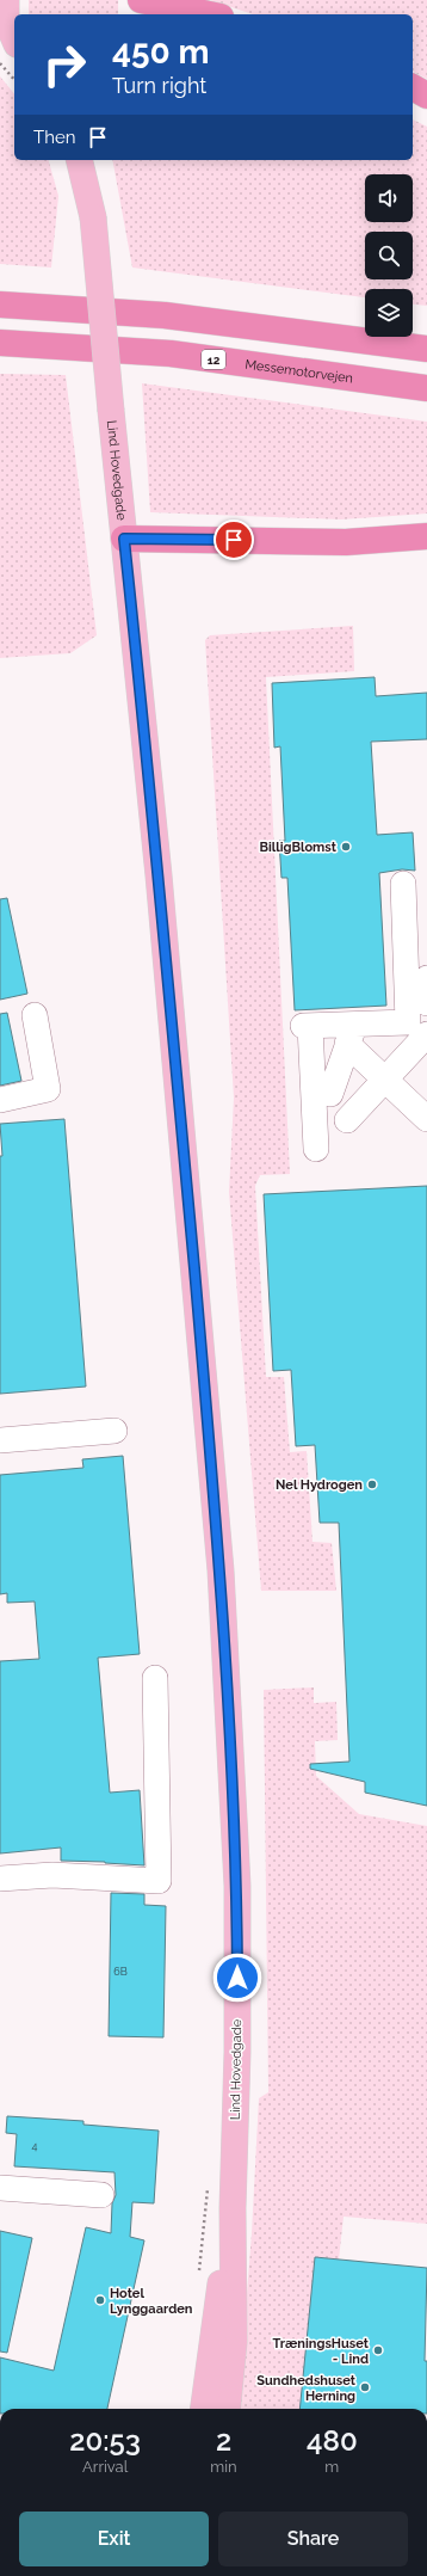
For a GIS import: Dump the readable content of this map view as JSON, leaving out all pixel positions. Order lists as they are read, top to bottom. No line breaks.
{"streets":{"highway":["12","Messemotorvejen"],"main road":["Lind Hovedgade"]},"places":["BilligBlomst","Nel Hydrogen","Hotel Lynggaarden","TræningsHuset - Lind","Sundhedshuset Herning"],"house_numbers":["6B","4"],"page":{"turn":["450 m","Turn right"],"then":"Then","eta":["20:53","Arrival","2","min","480","m"],"buttons":["Exit","Share"]}}
